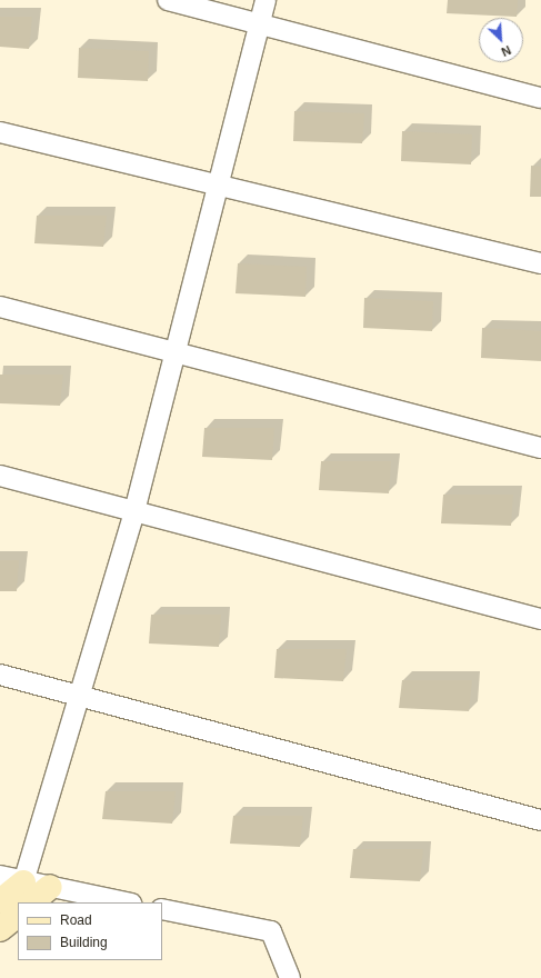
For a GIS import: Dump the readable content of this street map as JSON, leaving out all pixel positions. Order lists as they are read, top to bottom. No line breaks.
{"legend":["Road","Building"],"north":"bottom right"}
